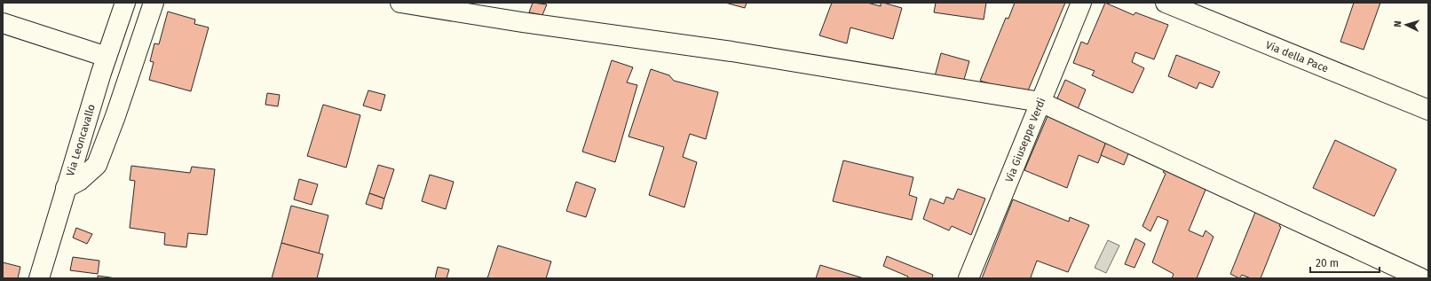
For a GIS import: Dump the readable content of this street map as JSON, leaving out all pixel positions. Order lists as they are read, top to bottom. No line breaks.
{"streets":{"street":["Via della Pace","Via Leoncavallo","Via Giuseppe Verdi"]},"scale_bar":"20 m","north":"left"}
